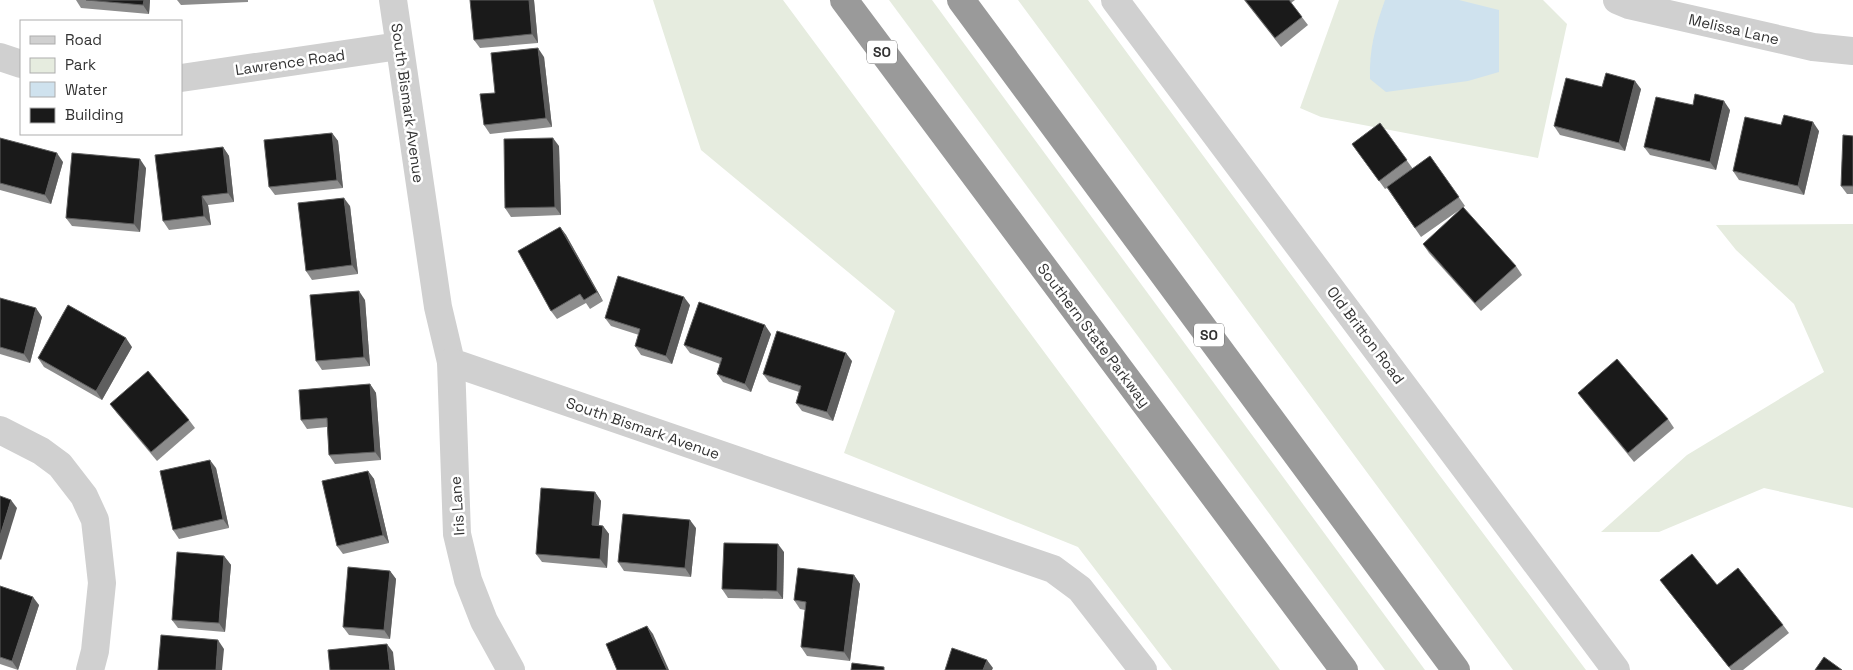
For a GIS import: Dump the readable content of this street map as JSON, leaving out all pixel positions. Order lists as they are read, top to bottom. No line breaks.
{"streets":{"highway":["SO","Southern State Parkway"],"street":["Melissa Lane","Lawrence Road","South Bismark Avenue","Old Britton Road","Iris Lane"]},"crossings":[["Lawrence Road","South Bismark Avenue"],["South Bismark Avenue","Iris Lane"]],"legend":["Road","Park","Water","Building"]}
